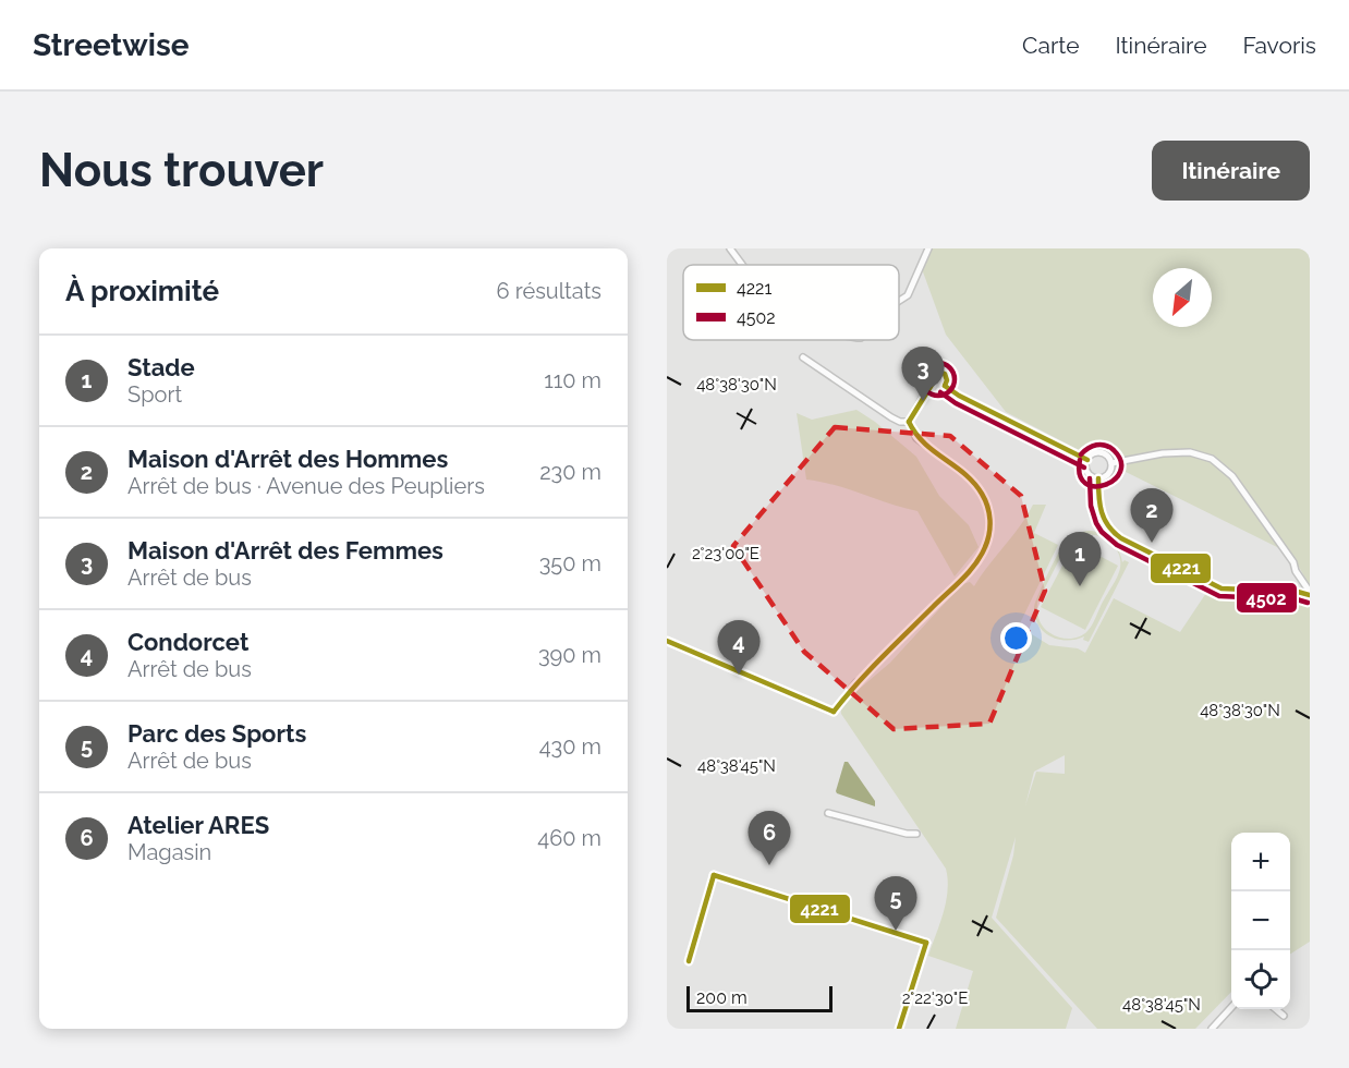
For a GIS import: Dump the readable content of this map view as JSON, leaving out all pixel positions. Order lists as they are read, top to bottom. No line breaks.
{"lines":["transit line 4502","transit line 4221"],"legend":["4221","4502"],"scale_bar":"200 m","north":"bottom left","page":{"header":"Streetwise","nav":["Carte","Itinéraire","Favoris"],"buttons":"Itinéraire","title":"Nous trouver","heading":["À proximité","6 résultats"],"list":[{"mark":"1","name":"Stade","note":"Sport","value":"110 m"},{"mark":"2","name":"Maison d'Arrêt des Hommes","note":"Arrêt de bus · Avenue des Peupliers","value":"230 m"},{"mark":"3","name":"Maison d'Arrêt des Femmes","note":"Arrêt de bus","value":"350 m"},{"mark":"4","name":"Condorcet","note":"Arrêt de bus","value":"390 m"},{"mark":"5","name":"Parc des Sports","note":"Arrêt de bus","value":"430 m"},{"mark":"6","name":"Atelier ARES","note":"Magasin","value":"460 m"}],"pins":["3","2","1","4","6","5"],"map_buttons":["+","−"],"scale":"200 m"},"coordinates":["48°38'30\"N","2°23'00\"E","48°38'45\"N","2°22'30\"E"]}
